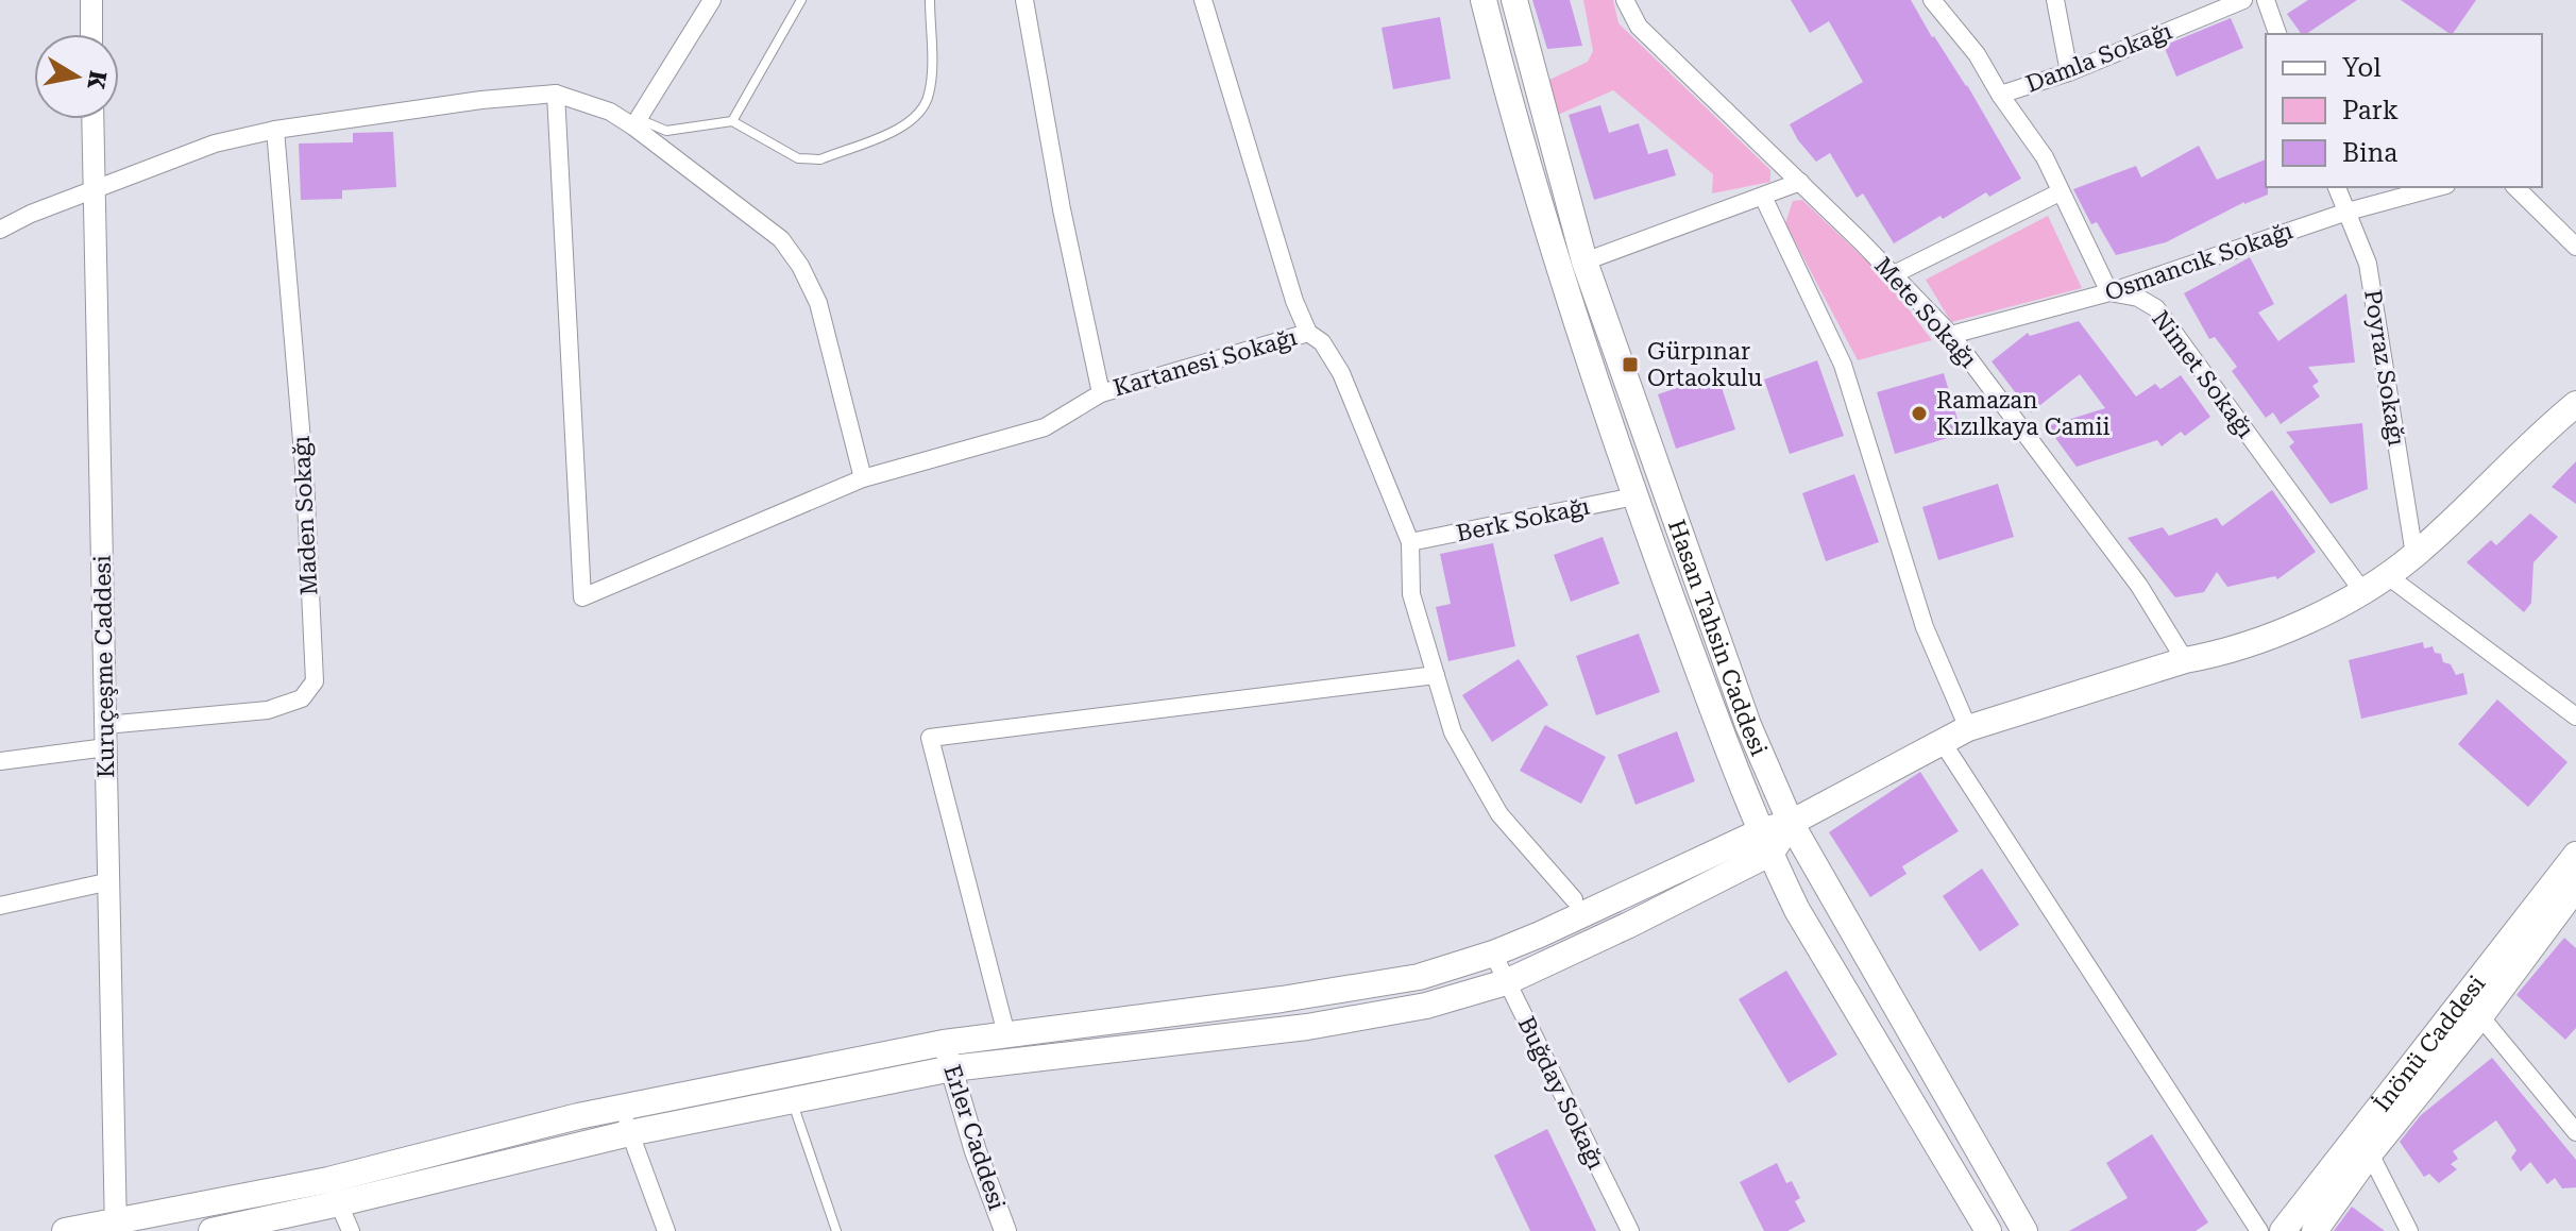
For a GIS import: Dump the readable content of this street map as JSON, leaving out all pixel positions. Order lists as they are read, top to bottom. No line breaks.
{"streets":{"main road":["Hasan Tahsin Caddesi","İnönü Caddesi"],"street":["Damla Sokağı","Osmancık Sokağı","Mete Sokağı","Kartanesi Sokağı","Poyraz Sokağı","Nimet Sokağı","Maden Sokağı","Berk Sokağı","Kuruçeşme Caddesi","Buğday Sokağı","Erler Caddesi"]},"crossings":[["Osmancık Sokağı","Mete Sokağı"],["Osmancık Sokağı","Poyraz Sokağı"],["Osmancık Sokağı","Nimet Sokağı"],["Maden Sokağı","Kuruçeşme Caddesi"],["Berk Sokağı","Hasan Tahsin Caddesi"]],"places":{"transit":["Gürpınar Ortaokulu"],"other":["Ramazan Kızılkaya Camii"]},"legend":["Yol","Park","Bina"],"north":"right"}
